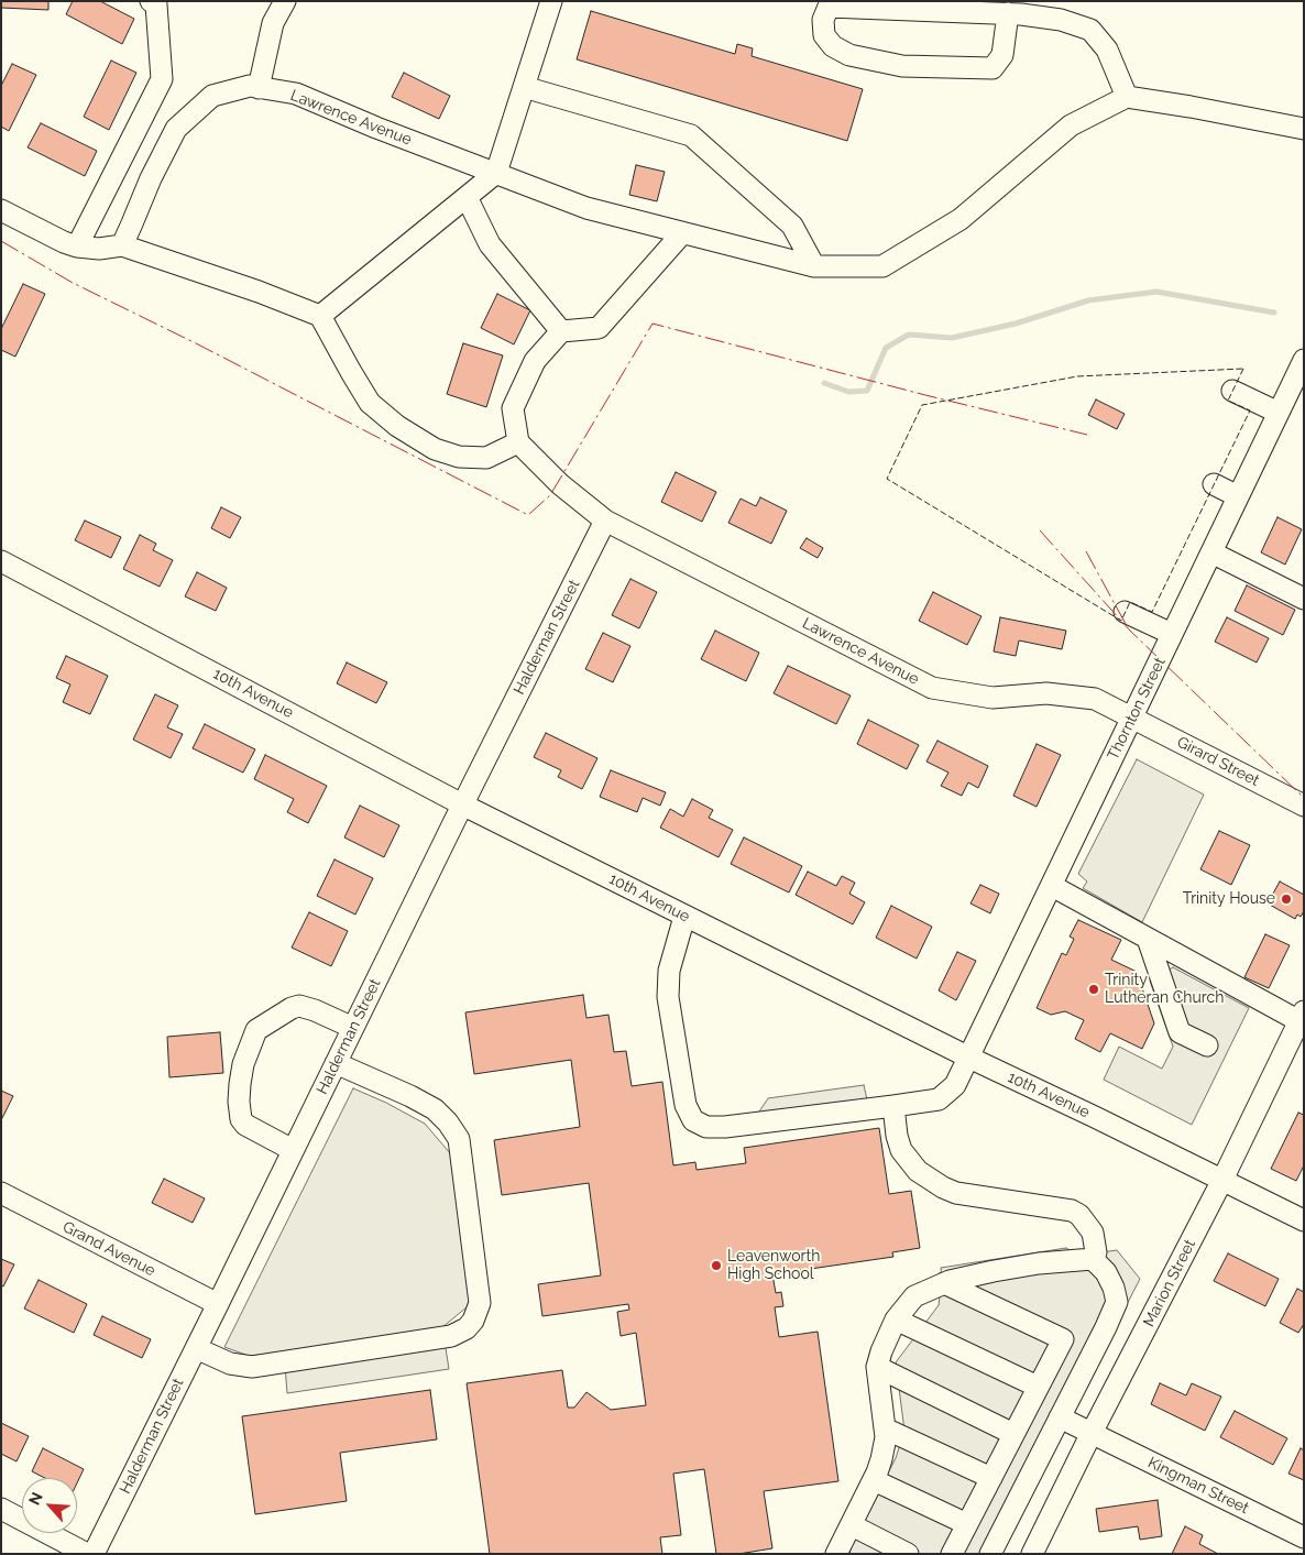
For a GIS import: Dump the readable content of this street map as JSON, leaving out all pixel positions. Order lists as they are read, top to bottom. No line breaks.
{"streets":{"street":["Lawrence Avenue","Halderman Street","10th Avenue","Thornton Street","Girard Street","Grand Avenue","Marion Street","Kingman Street"]},"crossings":[["Lawrence Avenue","Halderman Street"],["Lawrence Avenue","Thornton Street"],["Lawrence Avenue","Girard Street"],["Halderman Street","10th Avenue"],["Halderman Street","Grand Avenue"],["10th Avenue","Thornton Street"],["10th Avenue","Marion Street"],["Thornton Street","Girard Street"],["Marion Street","Kingman Street"]],"places":["Trinity House","Trinity Lutheran Church","Leavenworth High School"],"north":"top left"}
